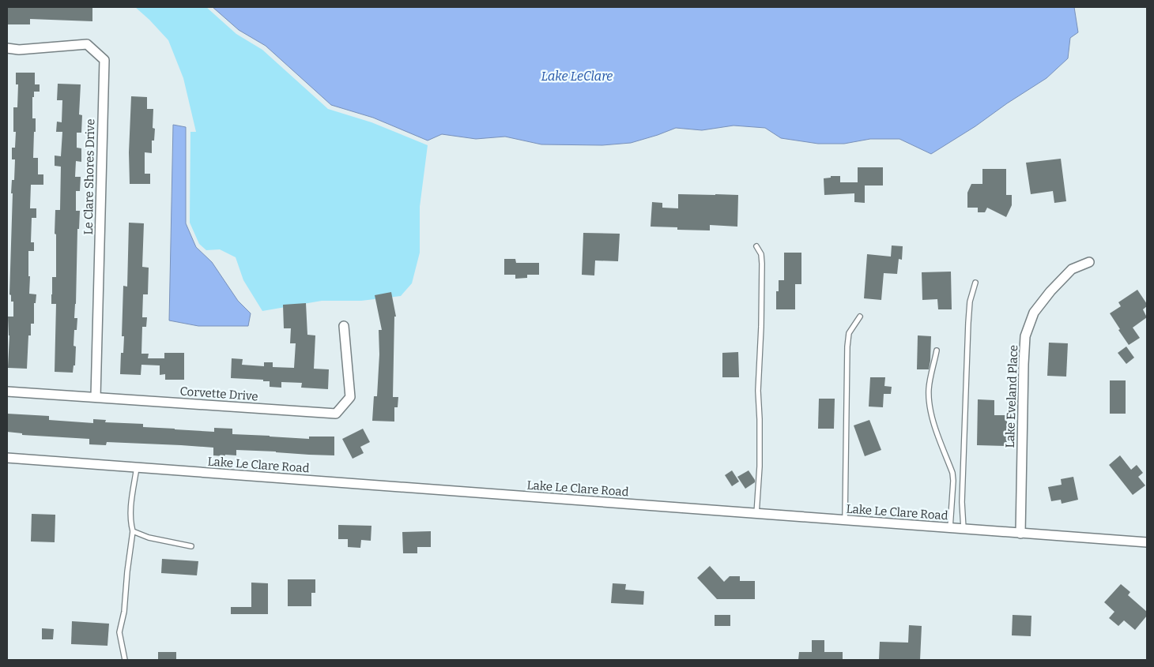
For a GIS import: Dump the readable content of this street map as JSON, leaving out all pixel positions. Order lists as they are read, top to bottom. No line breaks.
{"streets":{"street":["Le Clare Shores Drive","Corvette Drive","Lake Eveland Place","Lake Le Clare Road"]},"crossings":[["Le Clare Shores Drive","Corvette Drive"],["Lake Eveland Place","Lake Le Clare Road"]],"water":["Lake LeClare"]}
